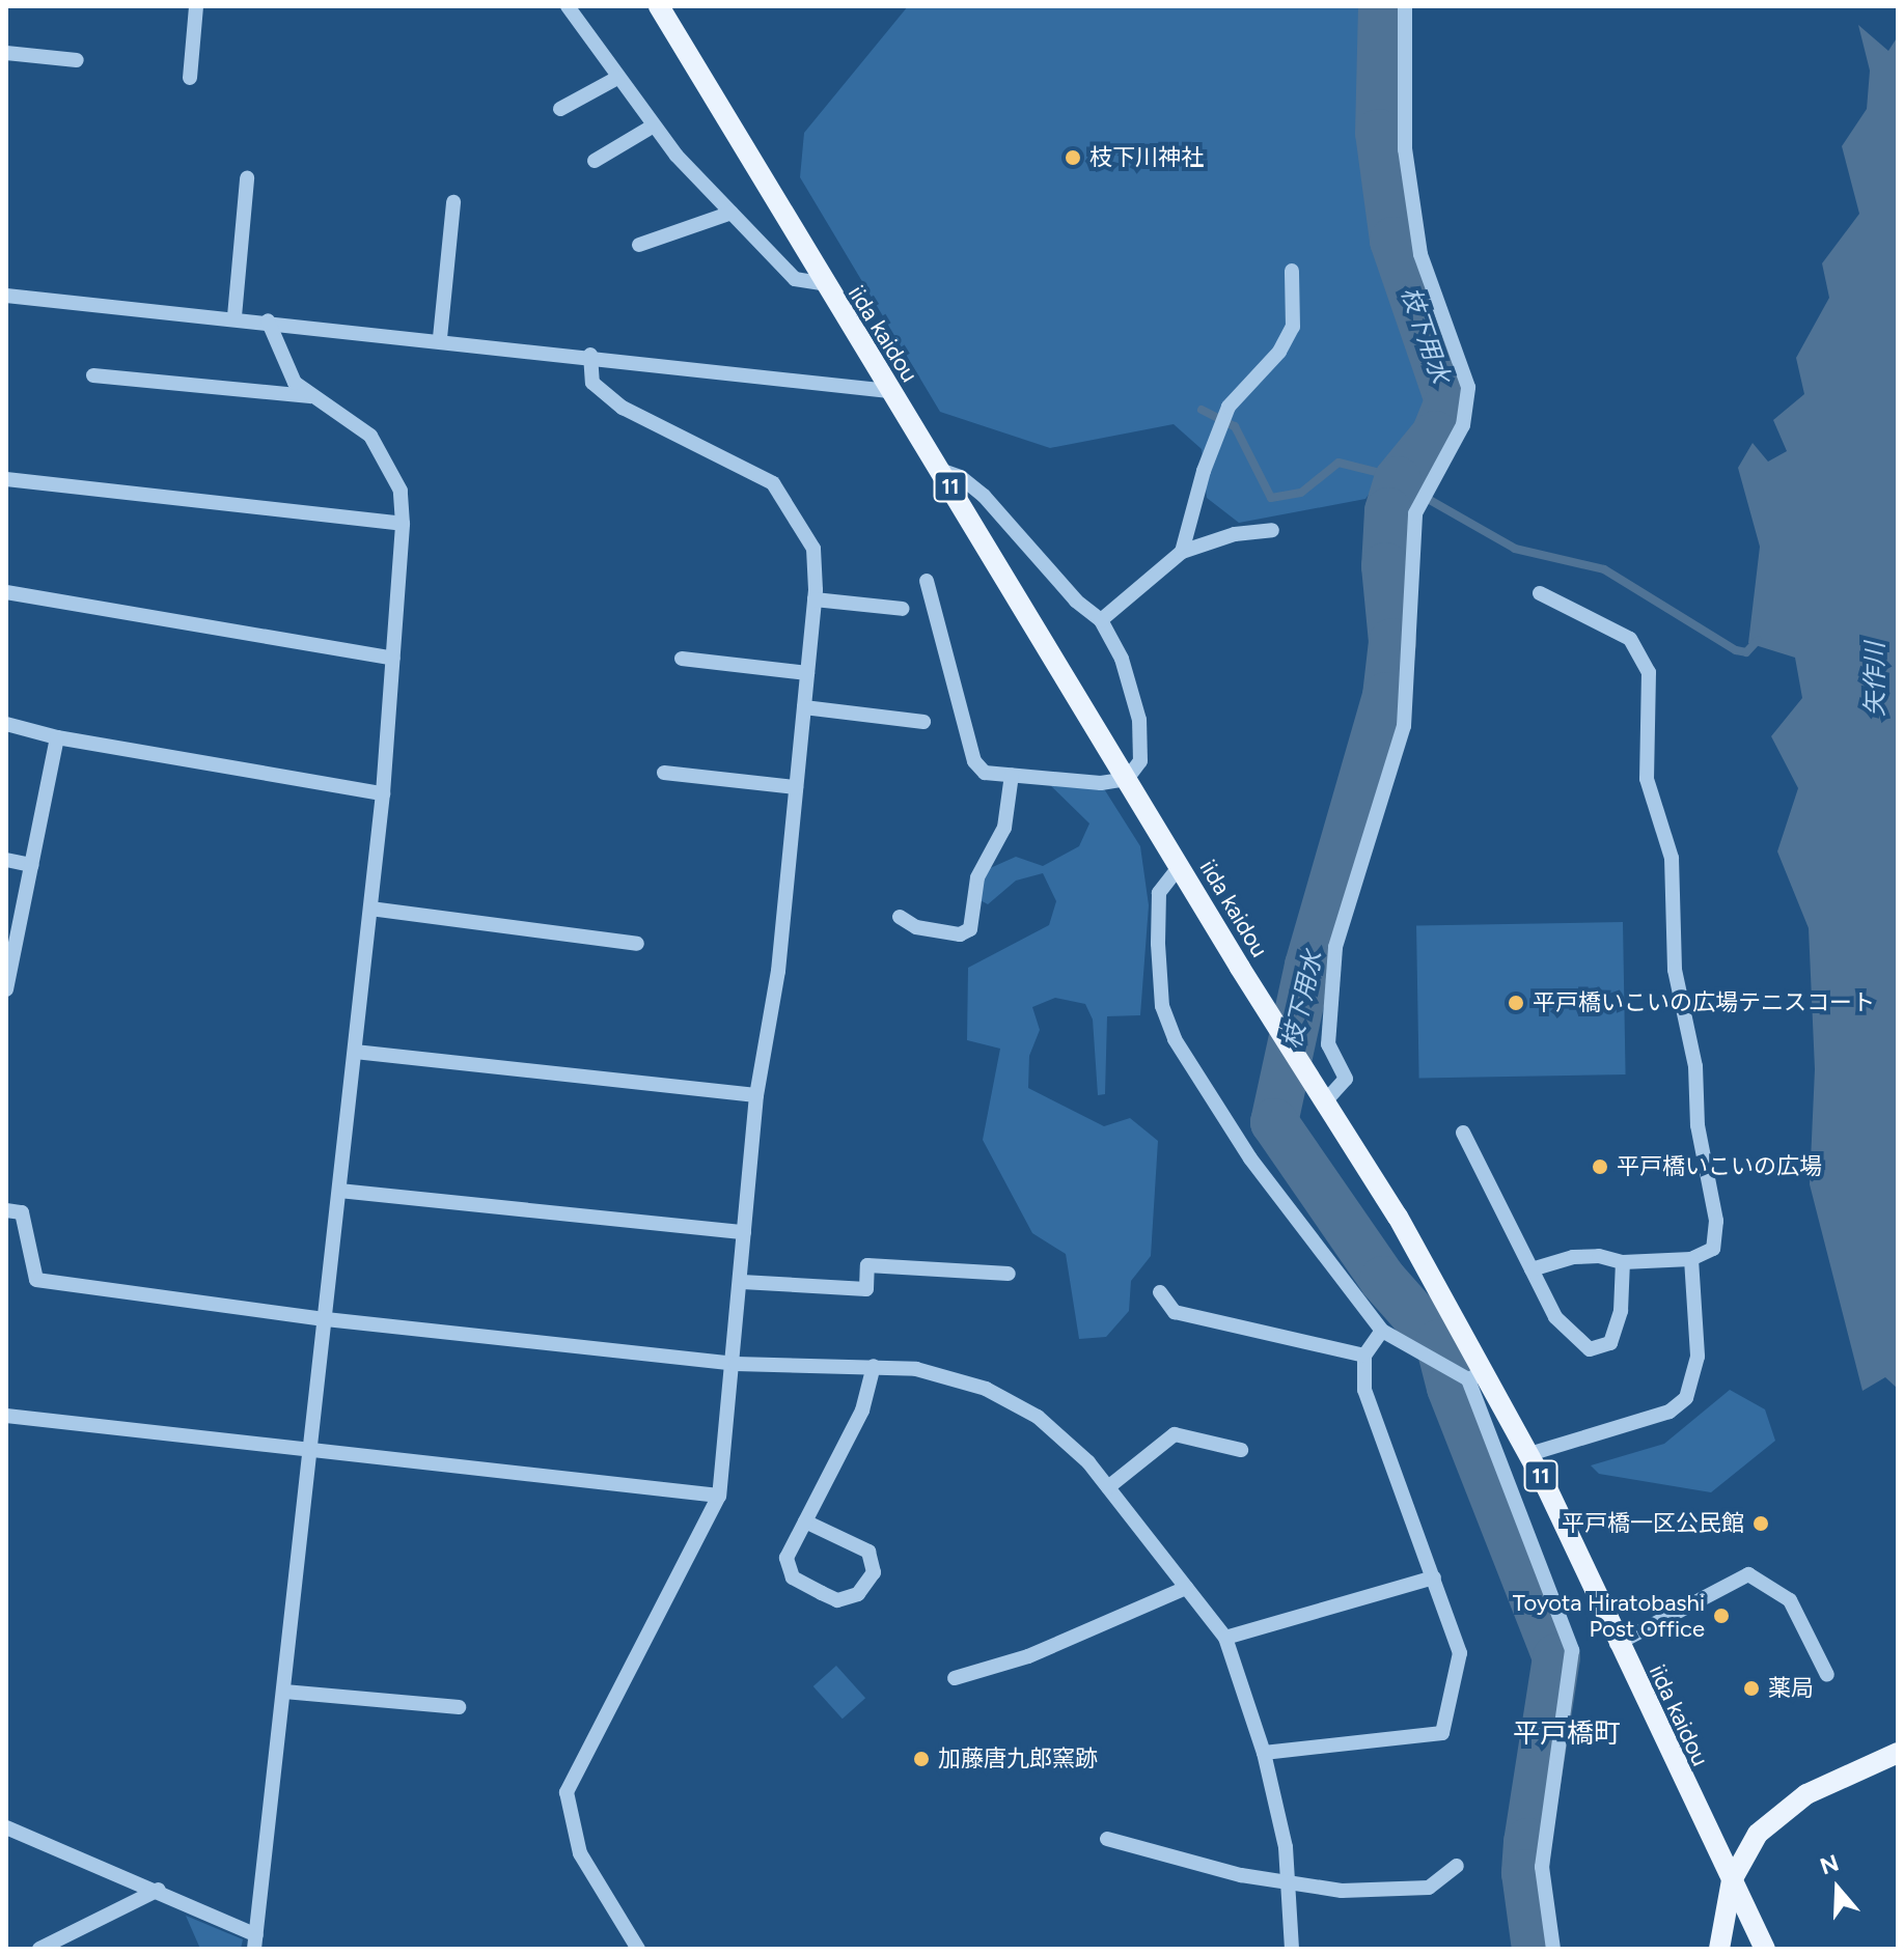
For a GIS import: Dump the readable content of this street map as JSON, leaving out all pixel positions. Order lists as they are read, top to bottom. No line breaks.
{"streets":{"main road":["iida kaidou","11"]},"districts":["平戸橋町"],"water":["枝下用水","矢作川"],"places":["枝下川神社","平戸橋いこいの広場テニスコート","平戸橋いこいの広場","平戸橋一区公民館","Toyota Hiratobashi Post Office","薬局","加藤唐九郎窯跡"],"north":"top"}
